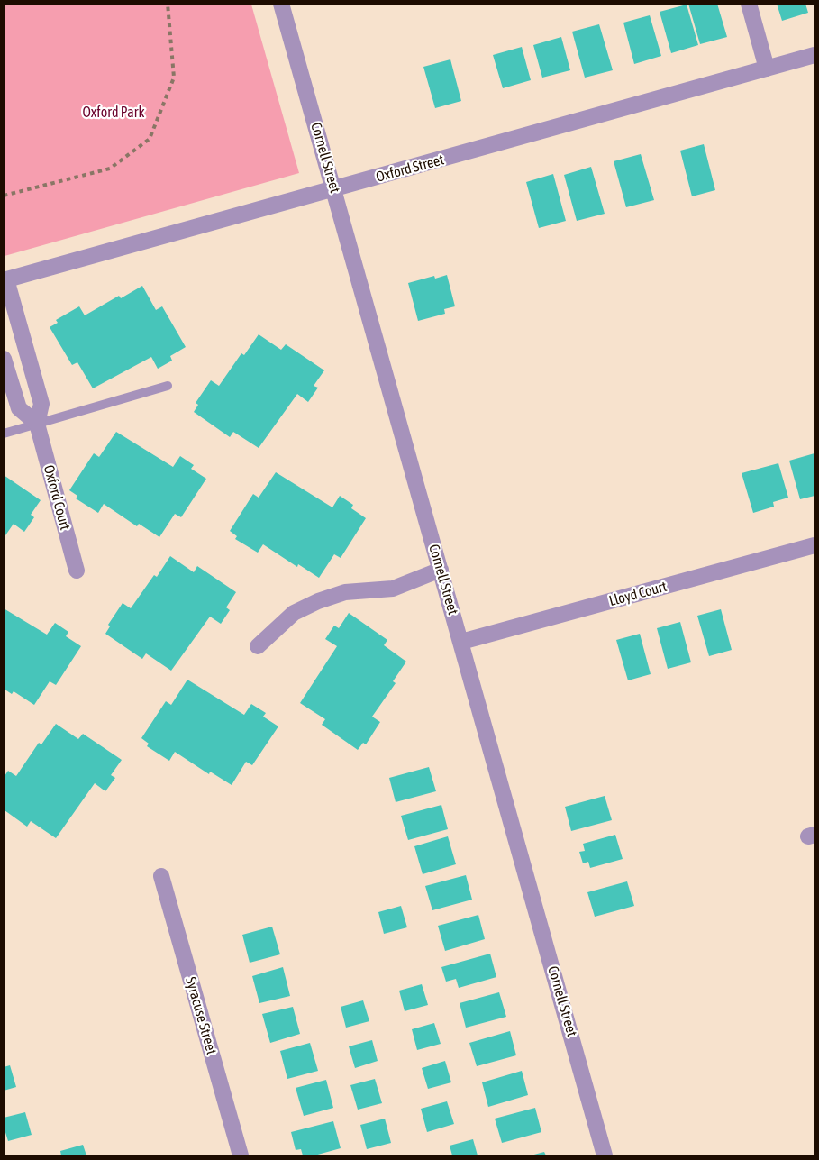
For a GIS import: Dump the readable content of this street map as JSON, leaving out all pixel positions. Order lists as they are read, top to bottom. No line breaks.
{"streets":{"street":["Cornell Street","Oxford Street","Oxford Court","Lloyd Court","Syracuse Street"]},"crossings":[["Cornell Street","Oxford Street"],["Cornell Street","Lloyd Court"],["Oxford Street","Oxford Court"]],"parks":["Oxford Park"]}
